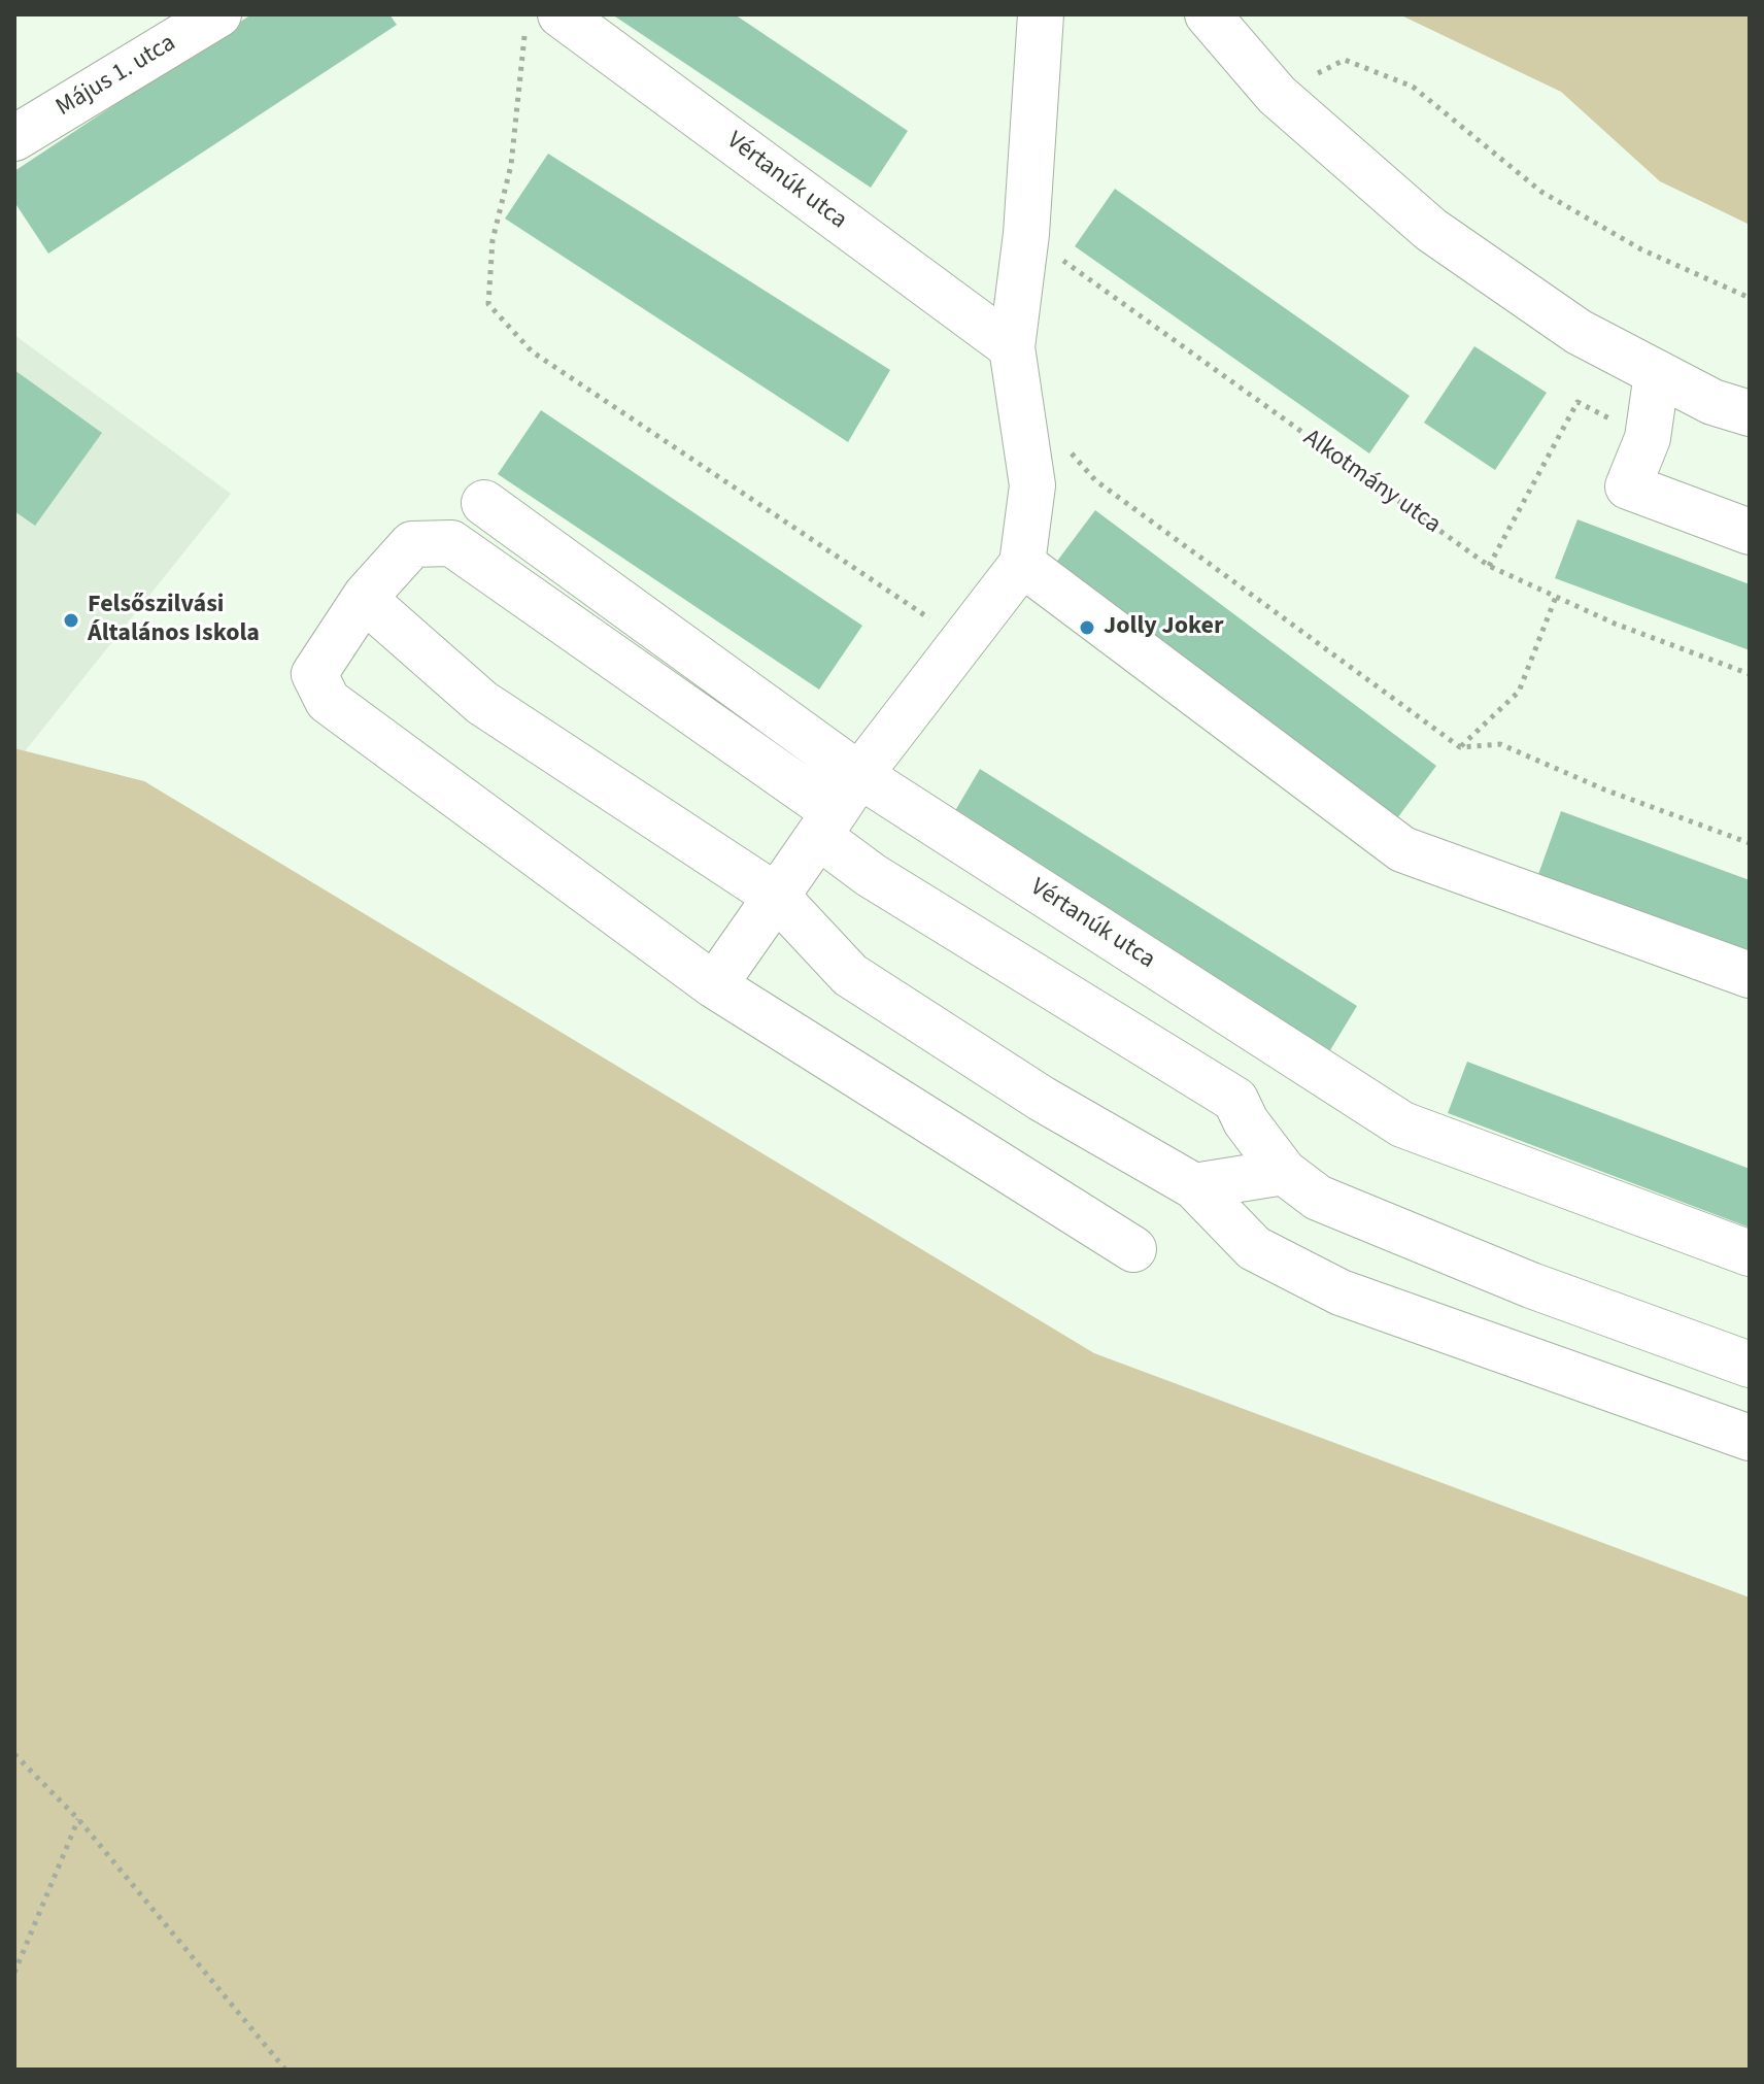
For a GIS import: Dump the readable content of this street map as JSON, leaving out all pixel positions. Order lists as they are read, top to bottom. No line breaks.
{"streets":{"street":["Május 1. utca","Vértanúk utca"],"path":["Alkotmány utca"]},"places":["Felsőszilvási Általános Iskola","Jolly Joker"]}
